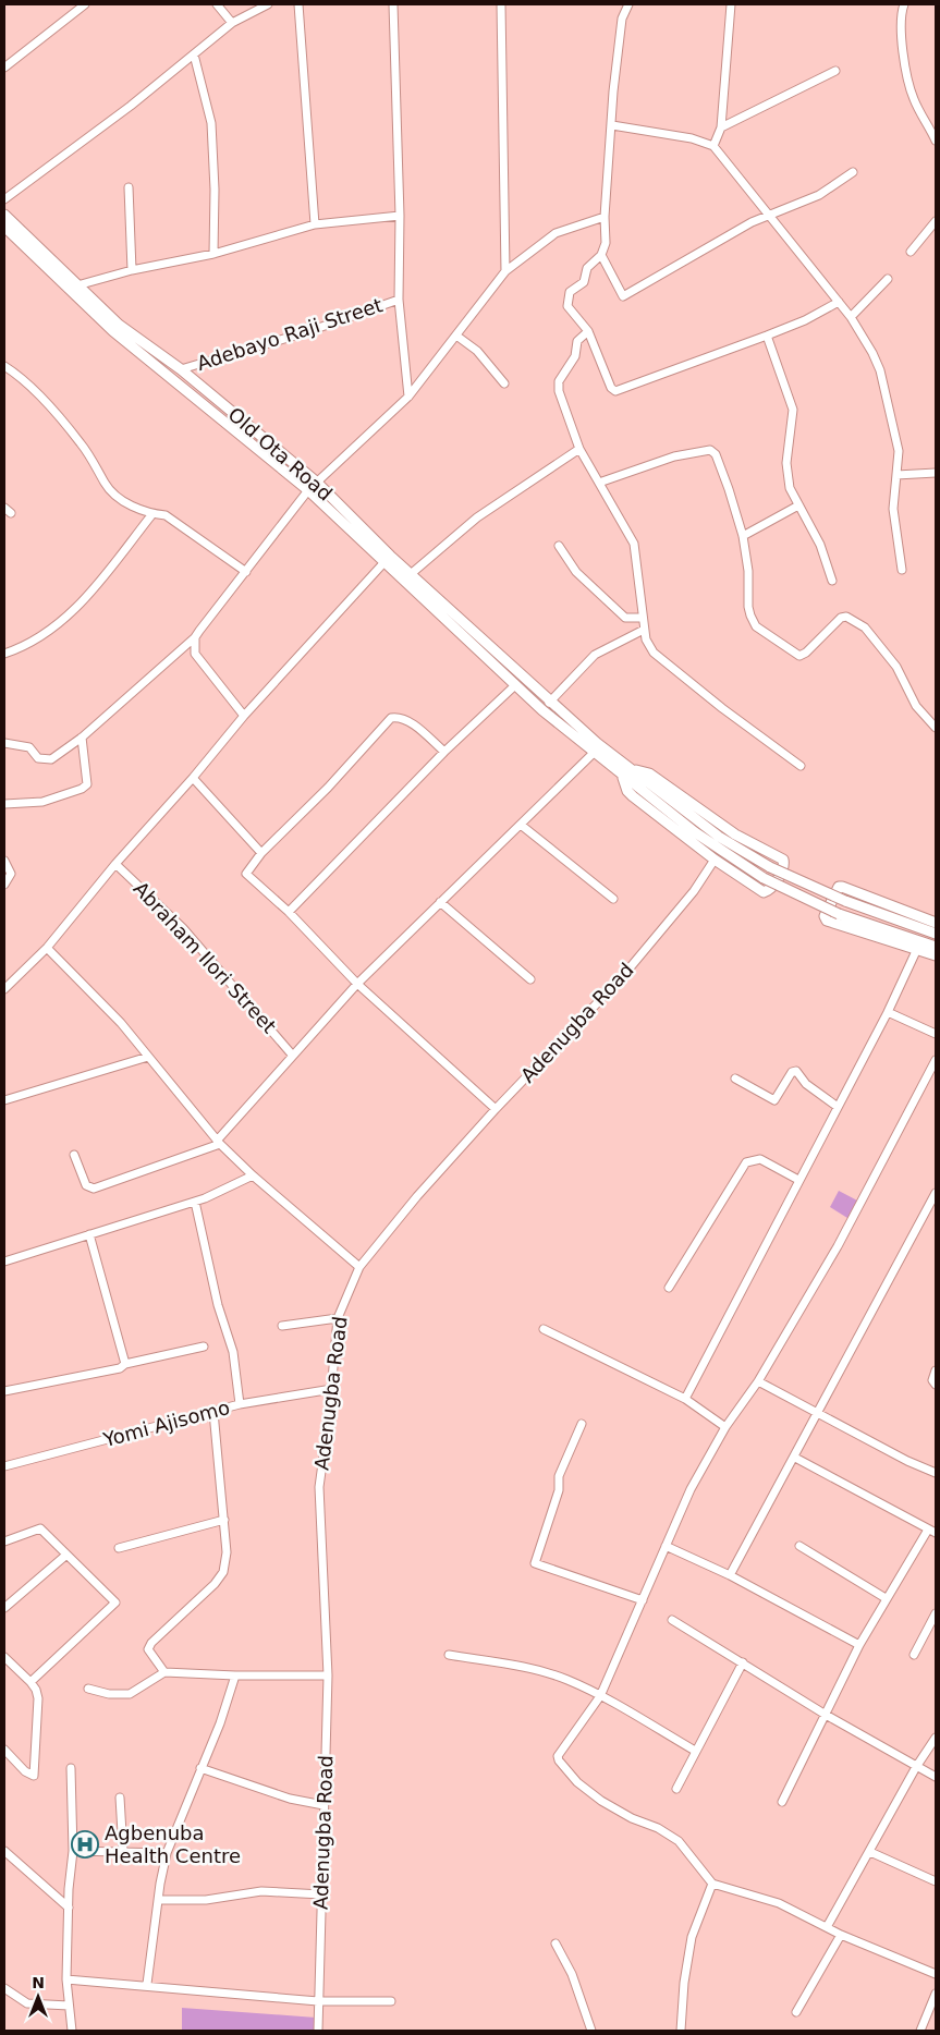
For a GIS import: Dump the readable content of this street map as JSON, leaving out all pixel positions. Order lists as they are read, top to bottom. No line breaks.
{"streets":{"street":["Adebayo Raji Street","Old Ota Road","Abraham Ilori Street","Adenugba Road","Yomi Ajisomo"]},"crossings":[["Adebayo Raji Street","Old Ota Road"],["Adenugba Road","Yomi Ajisomo"]],"places":{"hospital":["Agbenuba Health Centre"]},"north":"top"}
